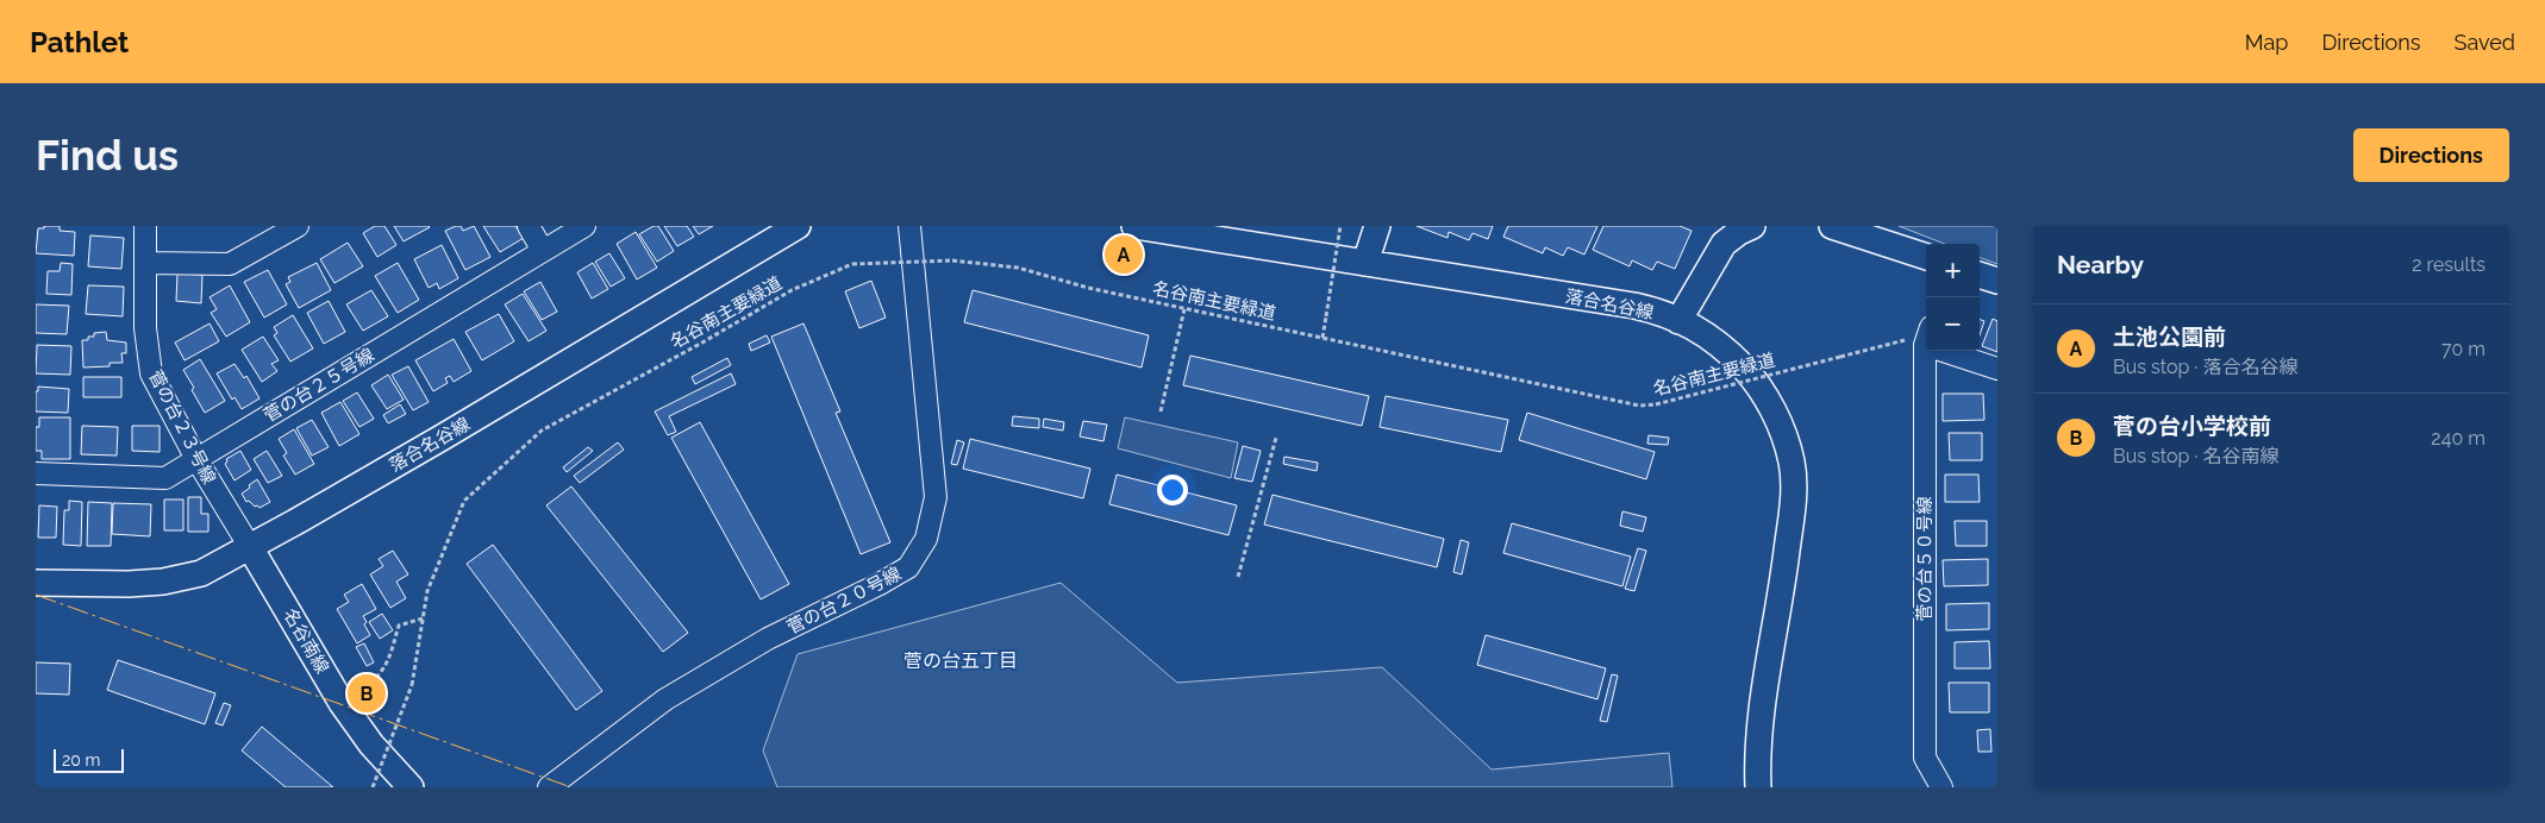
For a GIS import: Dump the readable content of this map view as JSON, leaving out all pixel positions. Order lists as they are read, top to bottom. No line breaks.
{"streets":{"street":["落合名谷線","菅の台２５号線","菅の台２３号線","菅の台５０号線","菅の台２０号線","名谷南線"],"path":["名谷南主要緑道"]},"crossings":[["落合名谷線","菅の台２３号線"],["落合名谷線","名谷南線"],["菅の台２５号線","菅の台２３号線"],["菅の台２３号線","名谷南線"]],"districts":["菅の台五丁目"],"scale_bar":"20 m","page":{"header":"Pathlet","nav":["Map","Directions","Saved"],"buttons":"Directions","title":"Find us","heading":["Nearby","2 results"],"pins":["A","B"],"map_buttons":["+","−"],"list":[{"mark":"A","name":"土池公園前","note":"Bus stop · 落合名谷線","value":"70 m"},{"mark":"B","name":"菅の台小学校前","note":"Bus stop · 名谷南線","value":"240 m"}],"scale":"20 m"}}
